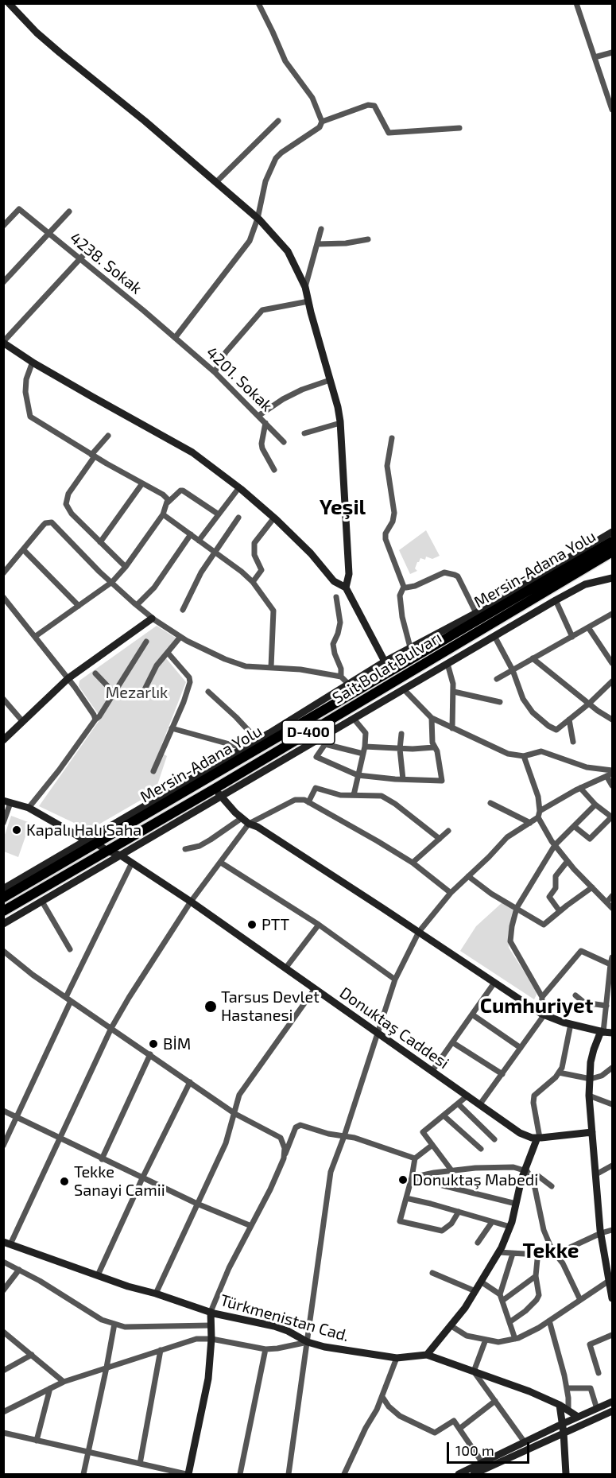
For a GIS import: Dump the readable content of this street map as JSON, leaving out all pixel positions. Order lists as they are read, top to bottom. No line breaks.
{"streets":{"highway":["Mersin-Adana Yolu","Sait Bolat Bulvarı","D-400"],"street":["4238. Sokak","4201. Sokak","Donuktaş Caddesi","Türkmenistan Cad."]},"crossings":[["4238. Sokak","4201. Sokak"],["Mersin-Adana Yolu","Sait Bolat Bulvarı"],["Mersin-Adana Yolu","Donuktaş Caddesi"],["Sait Bolat Bulvarı","Donuktaş Caddesi"]],"districts":["Yeşil","Cumhuriyet","Tekke"],"parks":["Mezarlık"],"places":["Kapalı Halı Saha","PTT","Tarsus Devlet Hastanesi","BİM","Donuktaş Mabedi","Tekke Sanayi Camii"],"scale_bar":"100 m"}
